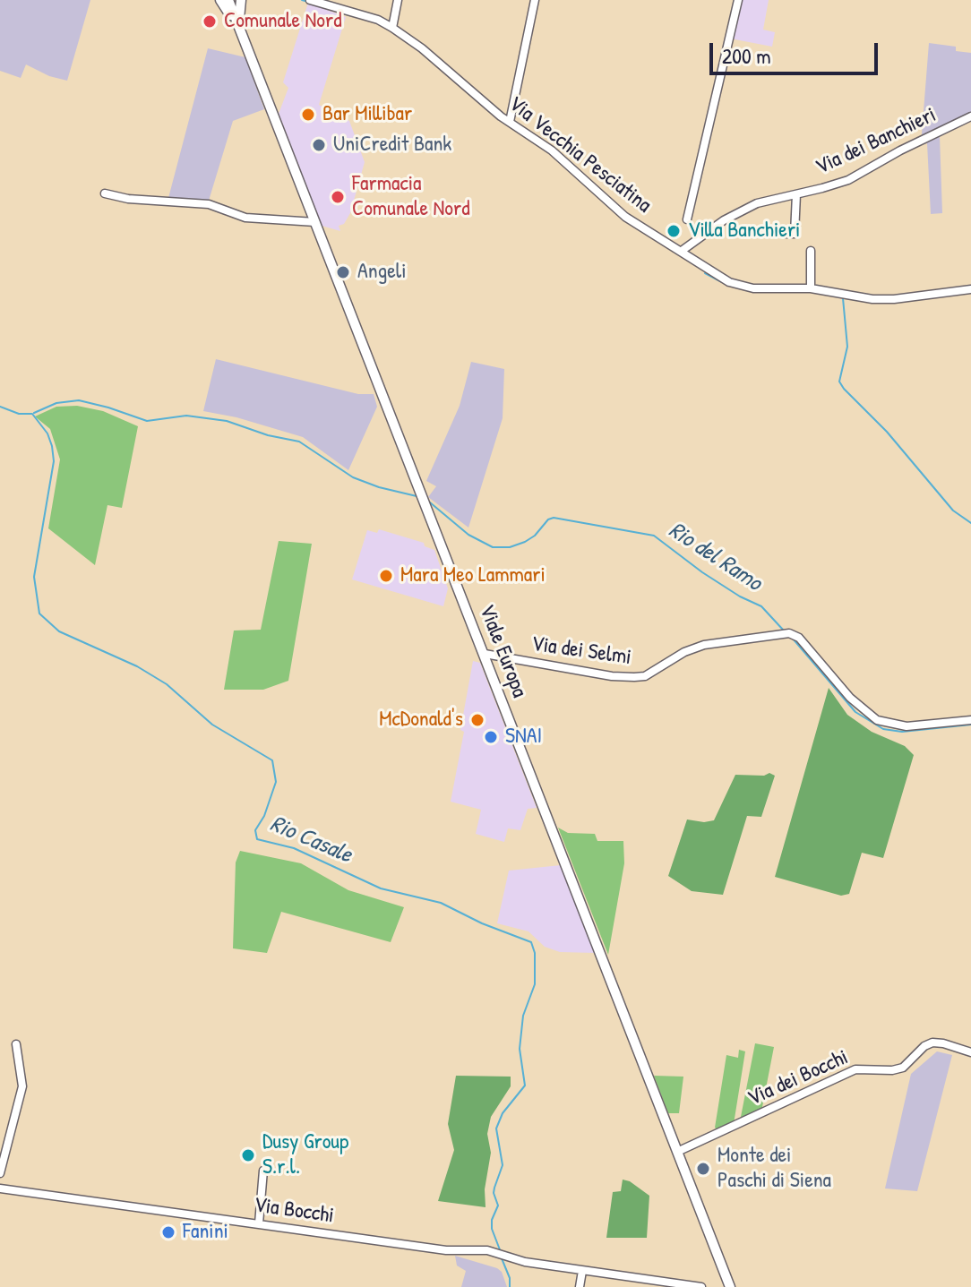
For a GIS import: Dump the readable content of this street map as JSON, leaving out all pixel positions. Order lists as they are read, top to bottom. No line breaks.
{"streets":{"main road":["Viale Europa"],"street":["Via dei Banchieri","Via Vecchia Pesciatina","Via dei Selmi","Via dei Bocchi","Via Bocchi"]},"crossings":[["Via dei Banchieri","Via Vecchia Pesciatina"],["Viale Europa","Via dei Selmi"],["Viale Europa","Via dei Bocchi"]],"water":["Rio del Ramo","Rio Casale"],"places":["Comunale Nord","Bar Millibar","UniCredit Bank","Farmacia Comunale Nord","Villa Banchieri","Angeli","Mara Meo Lammari","McDonald's","SNAI","Dusy Group S.r.l.","Monte dei Paschi di Siena","Fanini"],"scale_bar":"200 m"}
